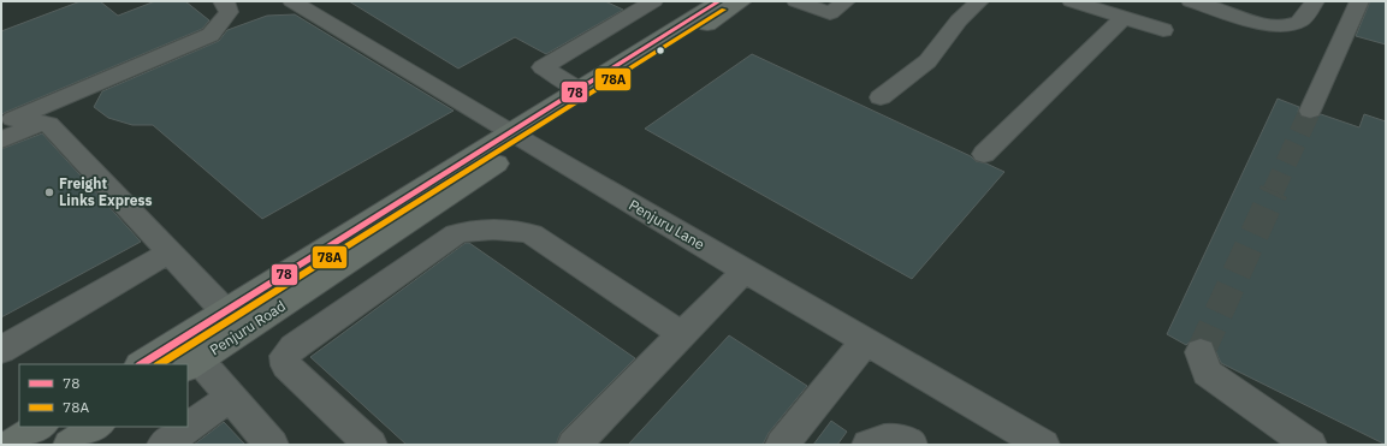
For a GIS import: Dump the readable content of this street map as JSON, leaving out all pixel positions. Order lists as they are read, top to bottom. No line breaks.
{"streets":{"main road":["Penjuru Road"],"street":["Penjuru Lane"]},"crossings":[["Penjuru Lane","Penjuru Road"]],"places":["Freight Links Express"],"lines":["transit line 78","transit line 78A"],"legend":["78","78A"]}
